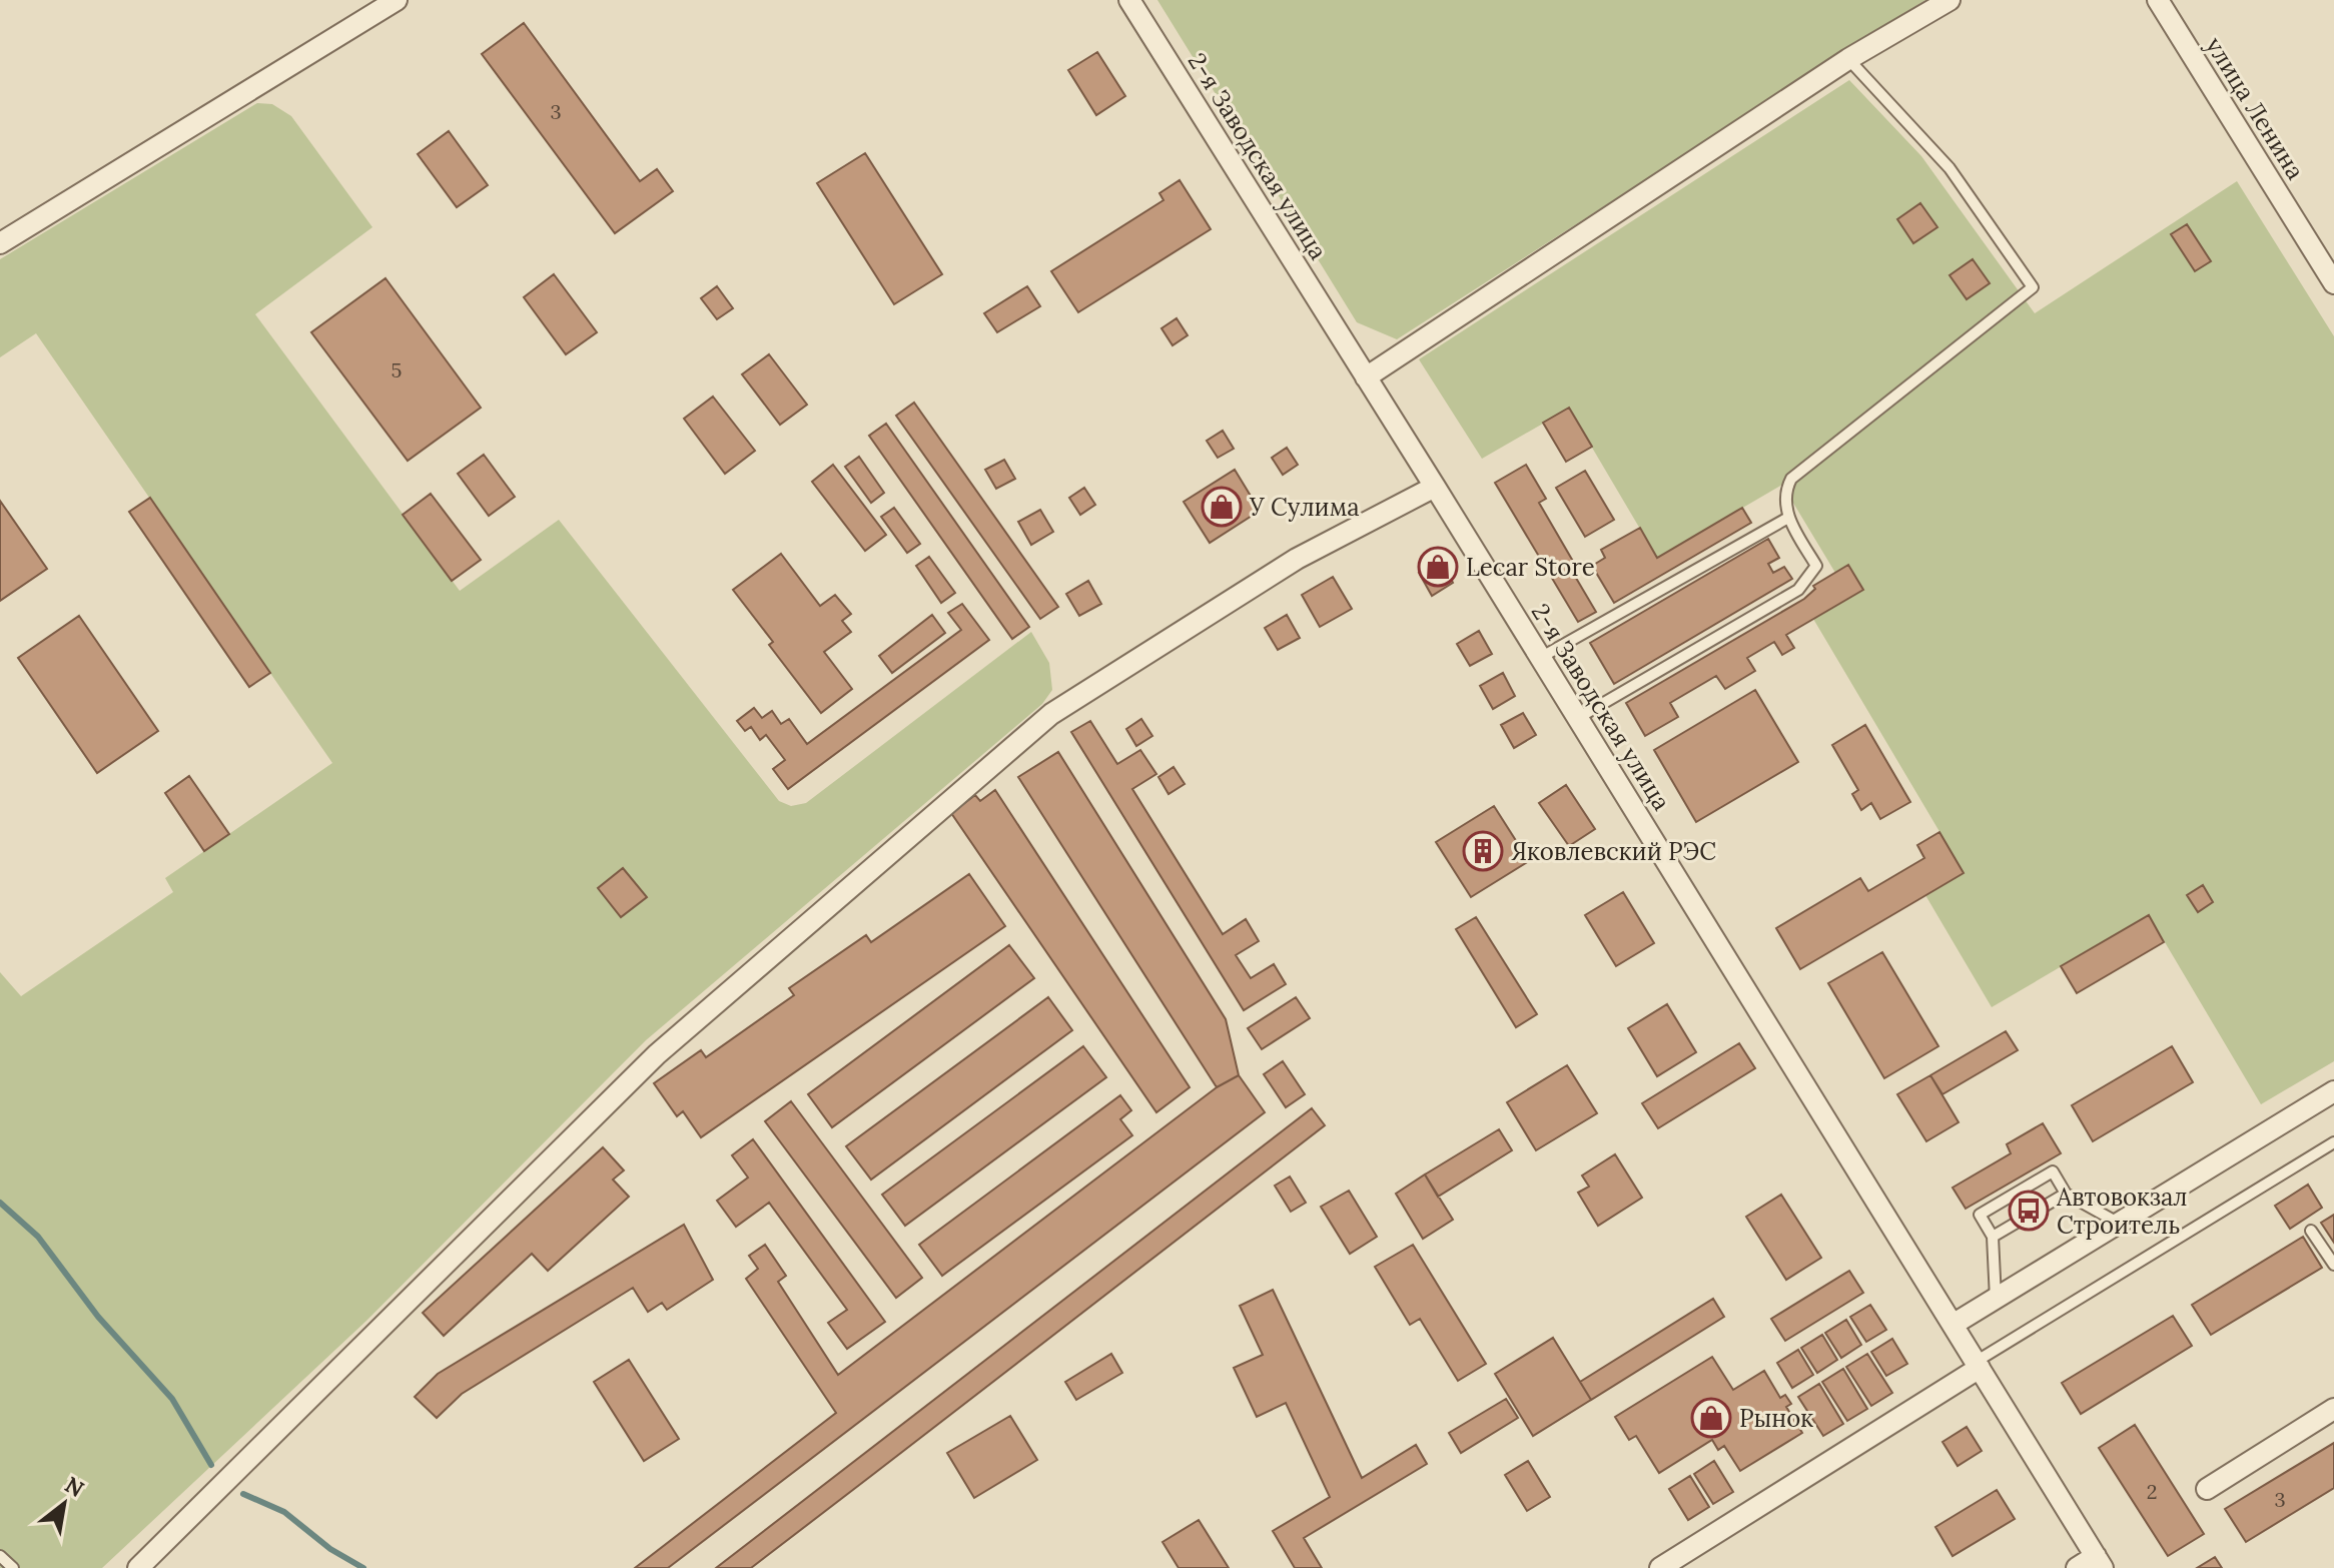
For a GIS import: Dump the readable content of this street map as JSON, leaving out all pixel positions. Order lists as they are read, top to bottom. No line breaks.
{"streets":{"street":["улица Ленина","2-я Заводская улица"]},"places":{"shop":["У Сулима","Lecar Store","Рынок"],"building":["Яковлевский РЭС"],"bus stop":["Автовокзал Строитель"]},"house_numbers":["3","5","2","3"],"north":"top right"}
